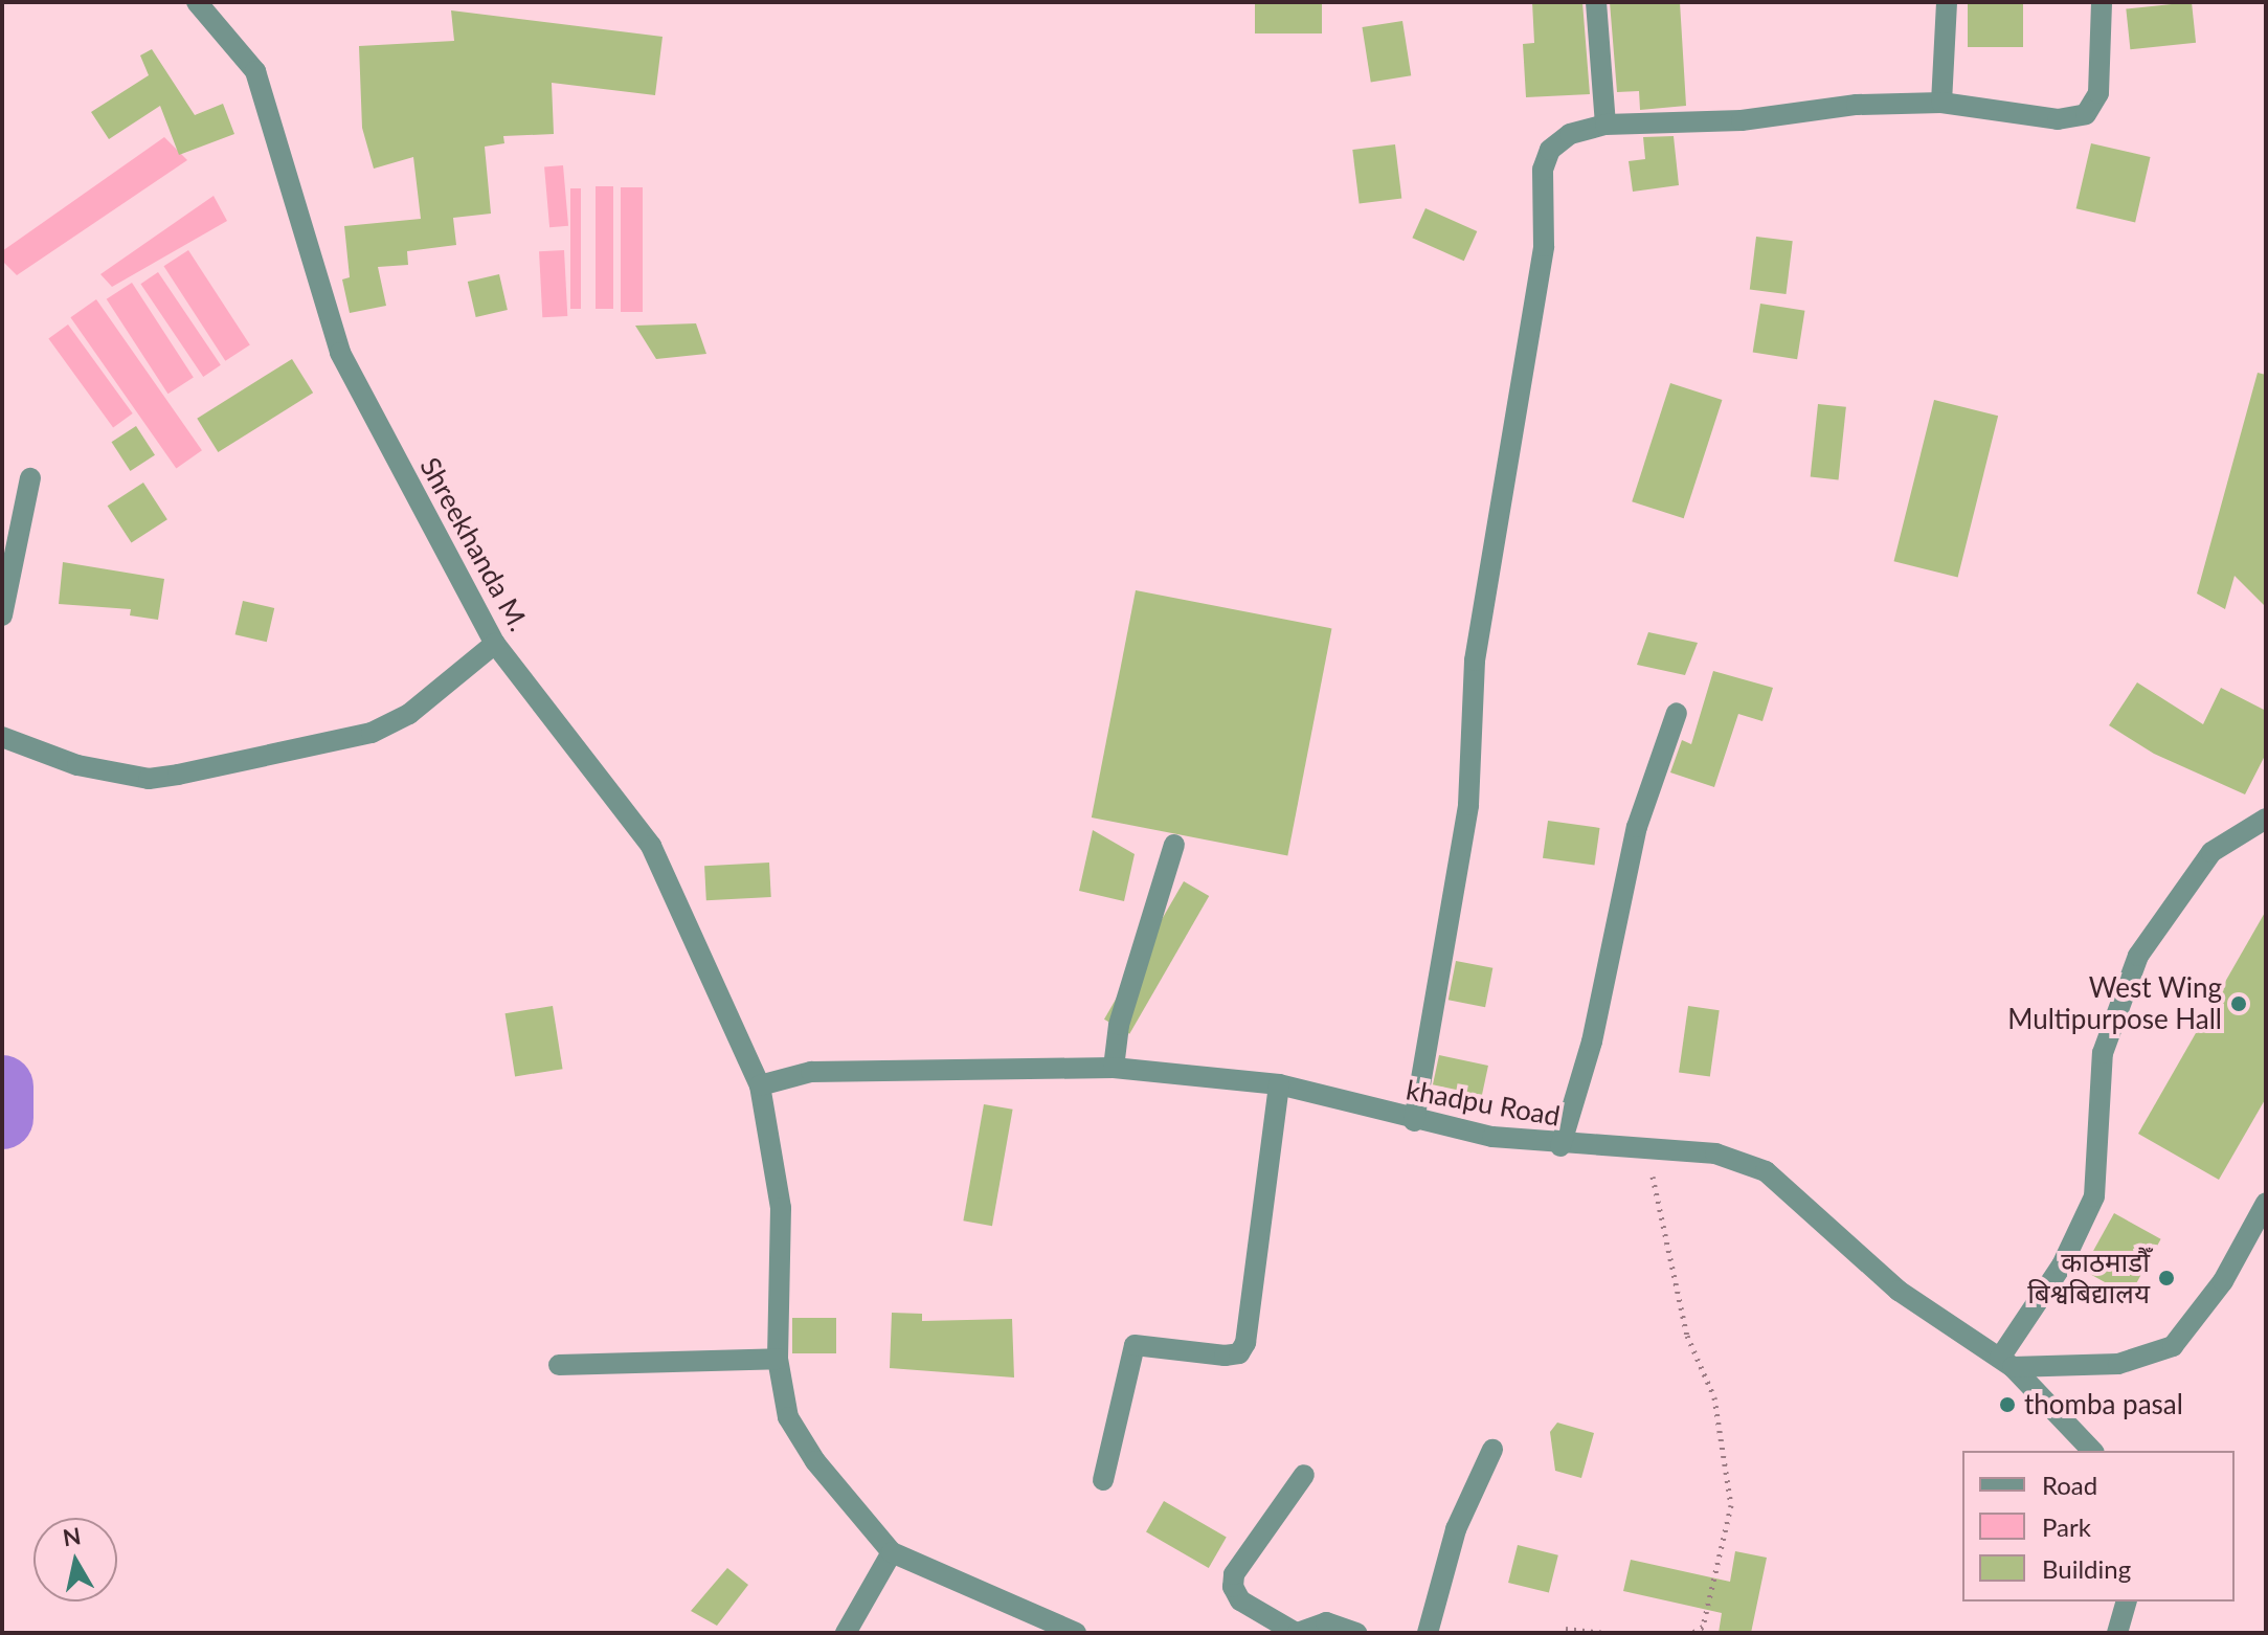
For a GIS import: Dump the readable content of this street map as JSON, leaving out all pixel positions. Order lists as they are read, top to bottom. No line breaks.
{"streets":{"street":["Shreekhanda M.","khadpu Road"]},"crossings":[["Shreekhanda M.","khadpu Road"]],"places":["West Wing Multipurpose Hall","काठमाडौँ बिश्वबिद्यालय","thomba pasal"],"legend":["Road","Park","Building"],"north":"top"}
